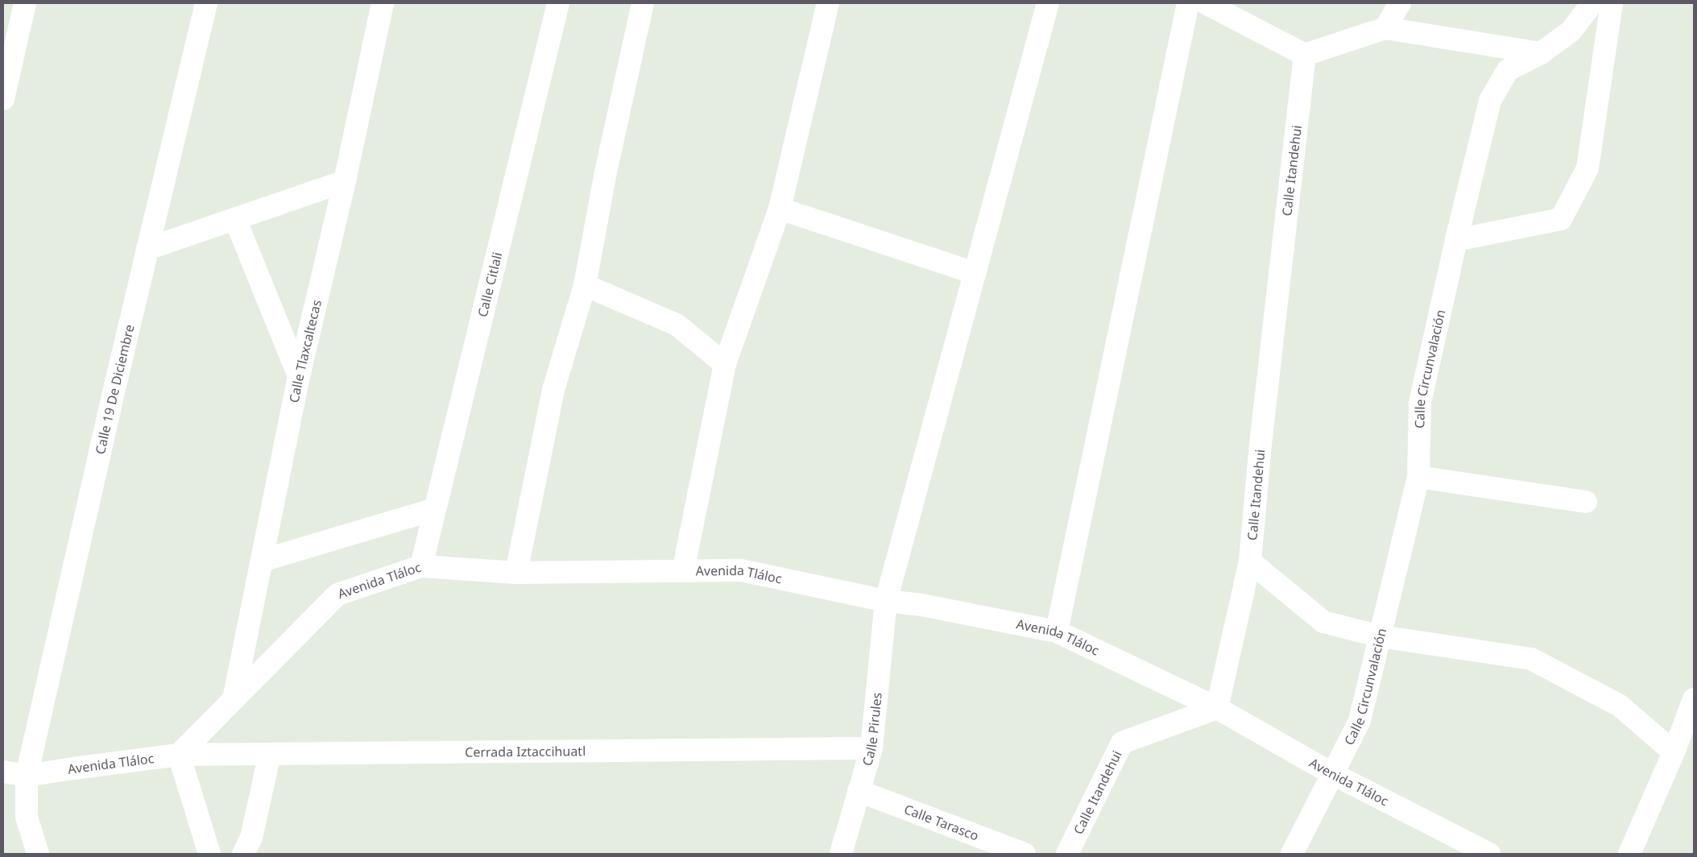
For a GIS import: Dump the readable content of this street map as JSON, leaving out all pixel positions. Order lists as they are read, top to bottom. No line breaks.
{"streets":{"street":["Calle Itandehui","Calle Citlali","Calle Tlaxcaltecas","Calle Circunvalación","Calle 19 De Diciembre","Avenida Tláloc","Calle Pirules","Cerrada Iztaccihuatl","Calle Tarasco"]},"crossings":[["Calle Itandehui","Avenida Tláloc"],["Calle Citlali","Avenida Tláloc"],["Calle Tlaxcaltecas","Avenida Tláloc"],["Calle Circunvalación","Avenida Tláloc"],["Calle 19 De Diciembre","Avenida Tláloc"],["Avenida Tláloc","Calle Pirules"],["Avenida Tláloc","Cerrada Iztaccihuatl"],["Calle Pirules","Cerrada Iztaccihuatl"],["Calle Pirules","Calle Tarasco"]]}
